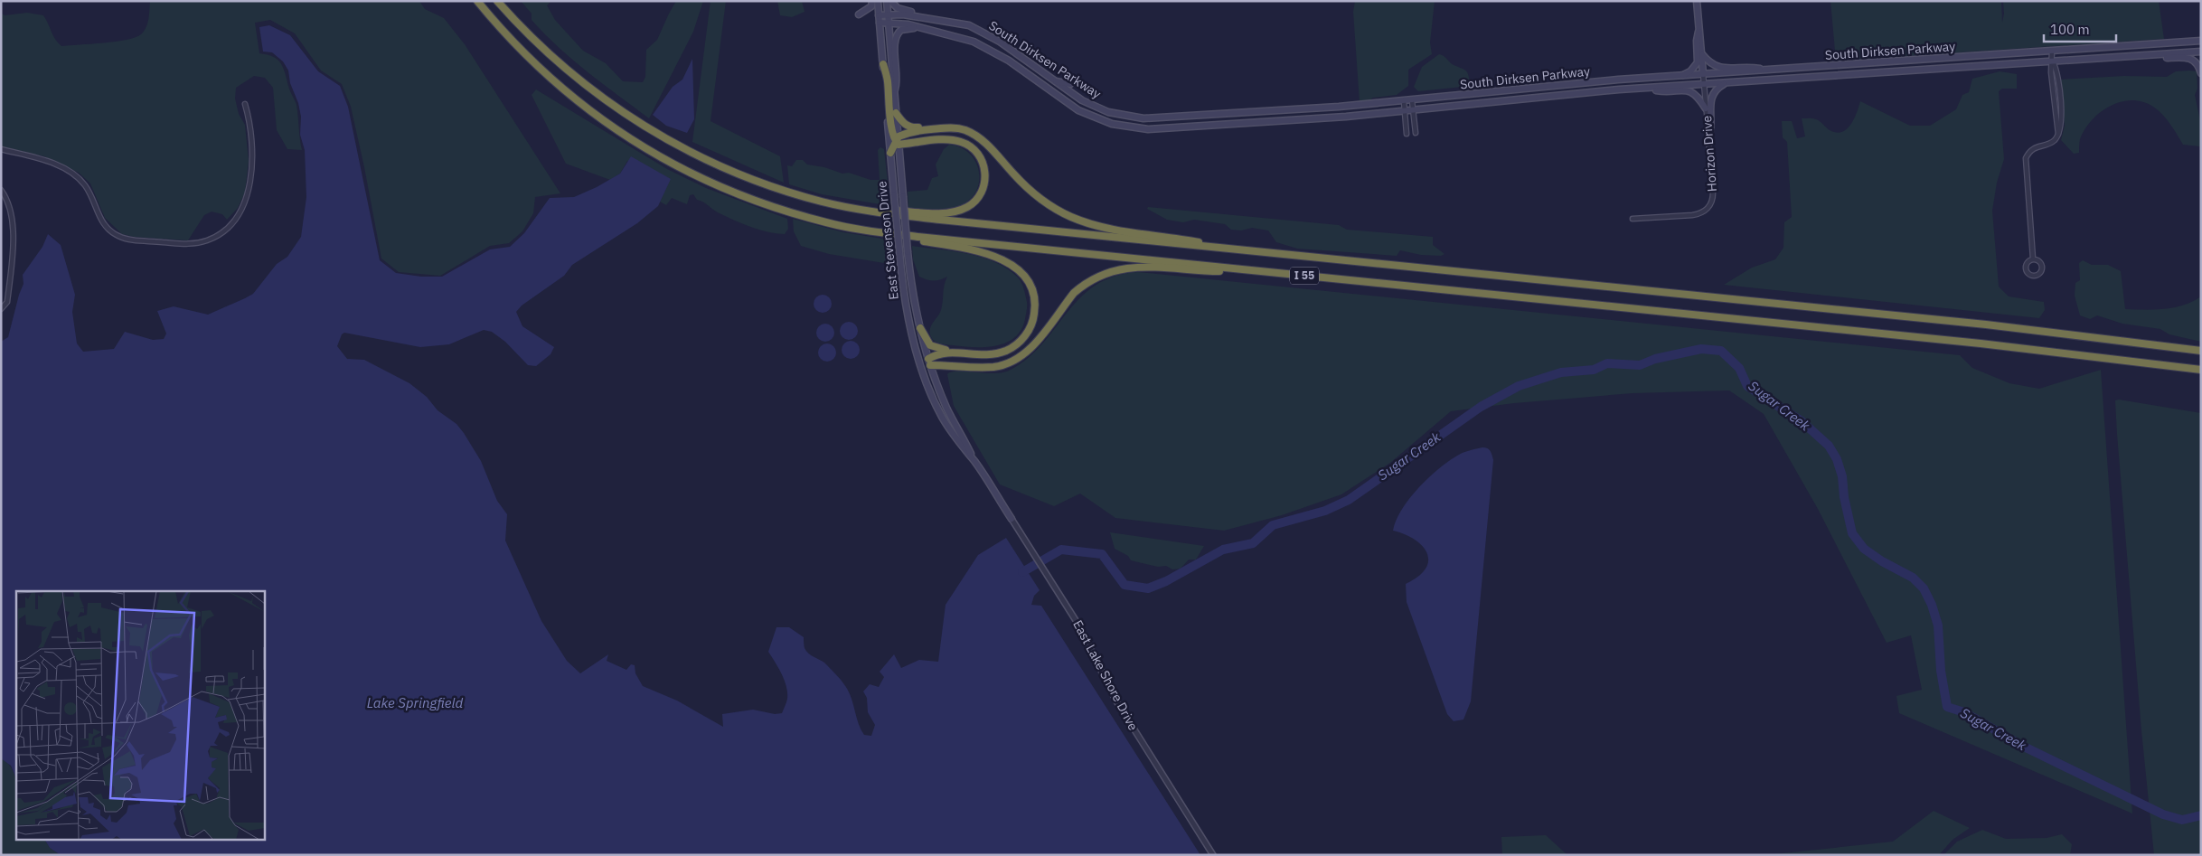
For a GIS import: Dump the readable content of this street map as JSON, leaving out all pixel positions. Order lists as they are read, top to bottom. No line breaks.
{"streets":{"highway":["I 55"],"main road":["South Dirksen Parkway","East Stevenson Drive"],"street":["Horizon Drive","East Lake Shore Drive"]},"crossings":[["South Dirksen Parkway","Horizon Drive"],["South Dirksen Parkway","East Stevenson Drive"],["East Stevenson Drive","East Lake Shore Drive"]],"water":["Sugar Creek","Lake Springfield"],"scale_bar":"100 m"}
